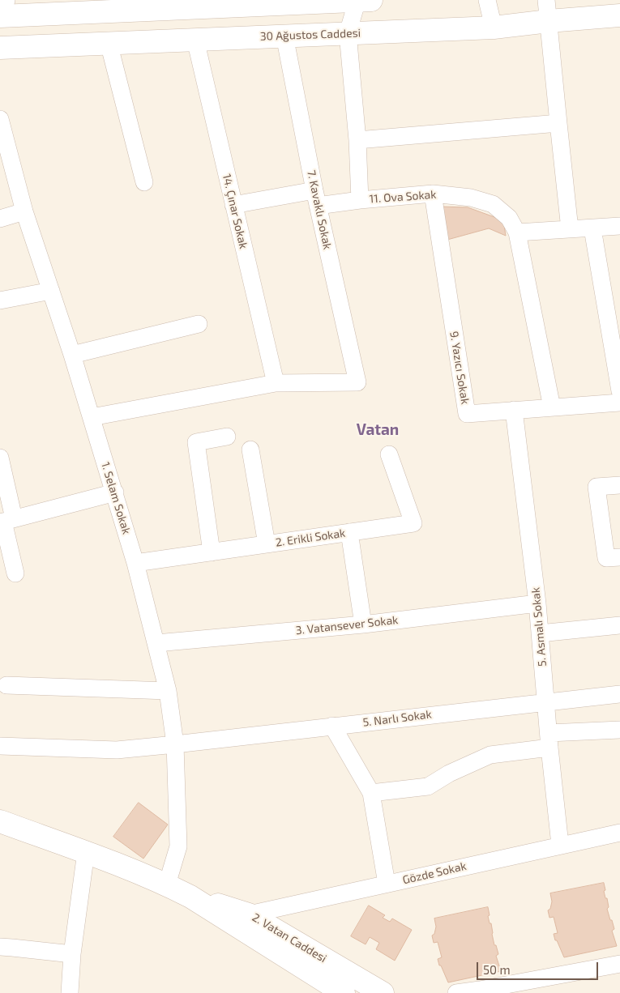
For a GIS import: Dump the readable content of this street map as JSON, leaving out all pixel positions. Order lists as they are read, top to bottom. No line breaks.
{"streets":{"main road":["30 Ağustos Caddesi","2. Vatan Caddesi"],"street":["11. Ova Sokak","7. Kavaklı Sokak","14. Çınar Sokak","9. Yazıcı Sokak","1. Selam Sokak","2. Erikli Sokak","3. Vatansever Sokak","5. Asmalı Sokak","5. Narlı Sokak","Gözde Sokak"]},"crossings":[["30 Ağustos Caddesi","7. Kavaklı Sokak"],["30 Ağustos Caddesi","14. Çınar Sokak"],["11. Ova Sokak","7. Kavaklı Sokak"],["11. Ova Sokak","14. Çınar Sokak"],["11. Ova Sokak","9. Yazıcı Sokak"],["7. Kavaklı Sokak","14. Çınar Sokak"],["9. Yazıcı Sokak","5. Asmalı Sokak"],["1. Selam Sokak","2. Erikli Sokak"],["1. Selam Sokak","3. Vatansever Sokak"],["1. Selam Sokak","5. Narlı Sokak"],["1. Selam Sokak","2. Vatan Caddesi"],["3. Vatansever Sokak","5. Asmalı Sokak"],["5. Asmalı Sokak","5. Narlı Sokak"],["5. Asmalı Sokak","Gözde Sokak"],["Gözde Sokak","2. Vatan Caddesi"]],"districts":["Vatan"],"scale_bar":"50 m"}
